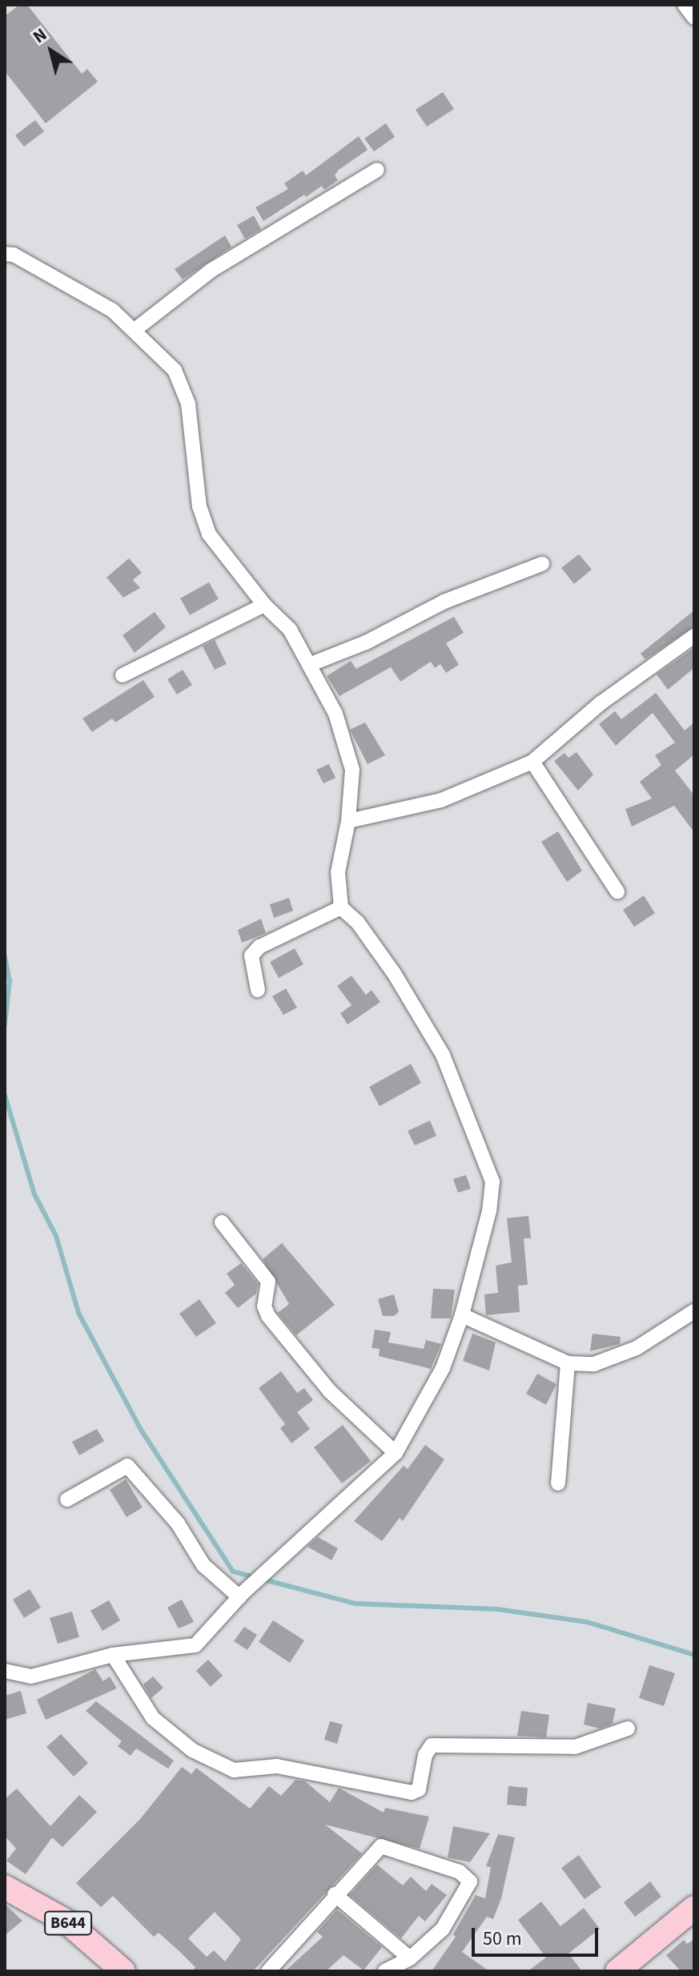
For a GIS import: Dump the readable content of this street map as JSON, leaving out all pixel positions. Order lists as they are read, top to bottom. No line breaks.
{"streets":{"main road":["B644"]},"scale_bar":"50 m","north":"top left"}
